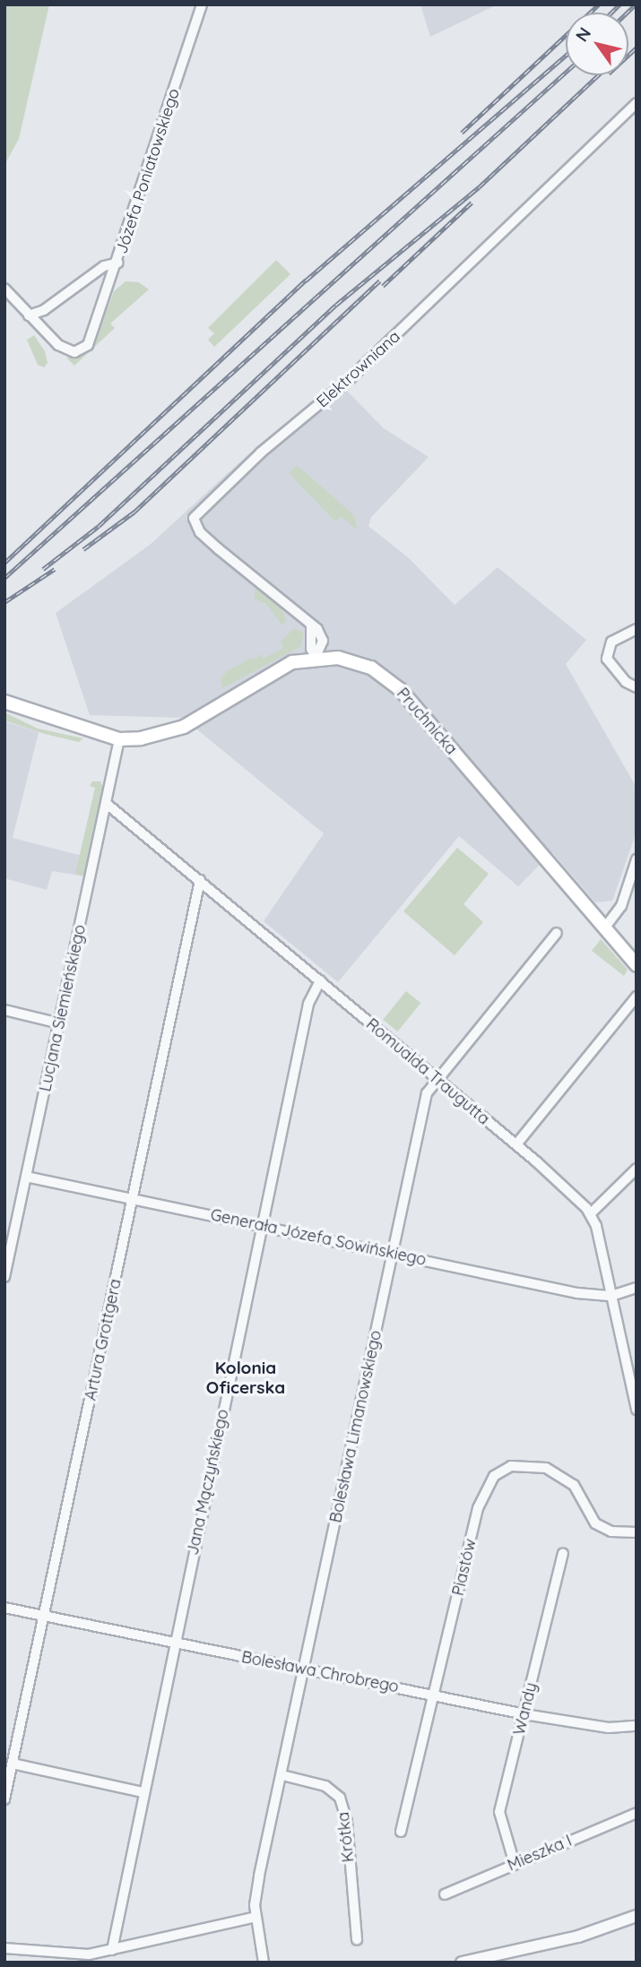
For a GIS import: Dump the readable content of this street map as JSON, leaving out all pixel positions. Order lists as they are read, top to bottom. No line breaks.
{"streets":{"main road":["Pruchnicka"],"street":["Józefa Poniatowskiego","Elektrowniana","Lucjana Siemieńskiego","Romualda Traugutta","Generała Józefa Sowińskiego","Artura Grottgera","Bolesława Limanowskiego","Jana Mączyńskiego","Piastów","Bolesława Chrobrego","Wandy","Krótka","Mieszka I"]},"crossings":[["Elektrowniana","Pruchnicka"],["Pruchnicka","Lucjana Siemieńskiego"],["Lucjana Siemieńskiego","Romualda Traugutta"],["Lucjana Siemieńskiego","Generała Józefa Sowińskiego"],["Romualda Traugutta","Artura Grottgera"],["Romualda Traugutta","Bolesława Limanowskiego"],["Romualda Traugutta","Jana Mączyńskiego"],["Generała Józefa Sowińskiego","Artura Grottgera"],["Generała Józefa Sowińskiego","Bolesława Limanowskiego"],["Generała Józefa Sowińskiego","Jana Mączyńskiego"],["Artura Grottgera","Bolesława Chrobrego"],["Bolesława Limanowskiego","Bolesława Chrobrego"],["Bolesława Limanowskiego","Krótka"],["Jana Mączyńskiego","Bolesława Chrobrego"],["Piastów","Bolesława Chrobrego"],["Bolesława Chrobrego","Wandy"],["Wandy","Mieszka I"]],"districts":["Kolonia Oficerska"],"north":"top left"}
